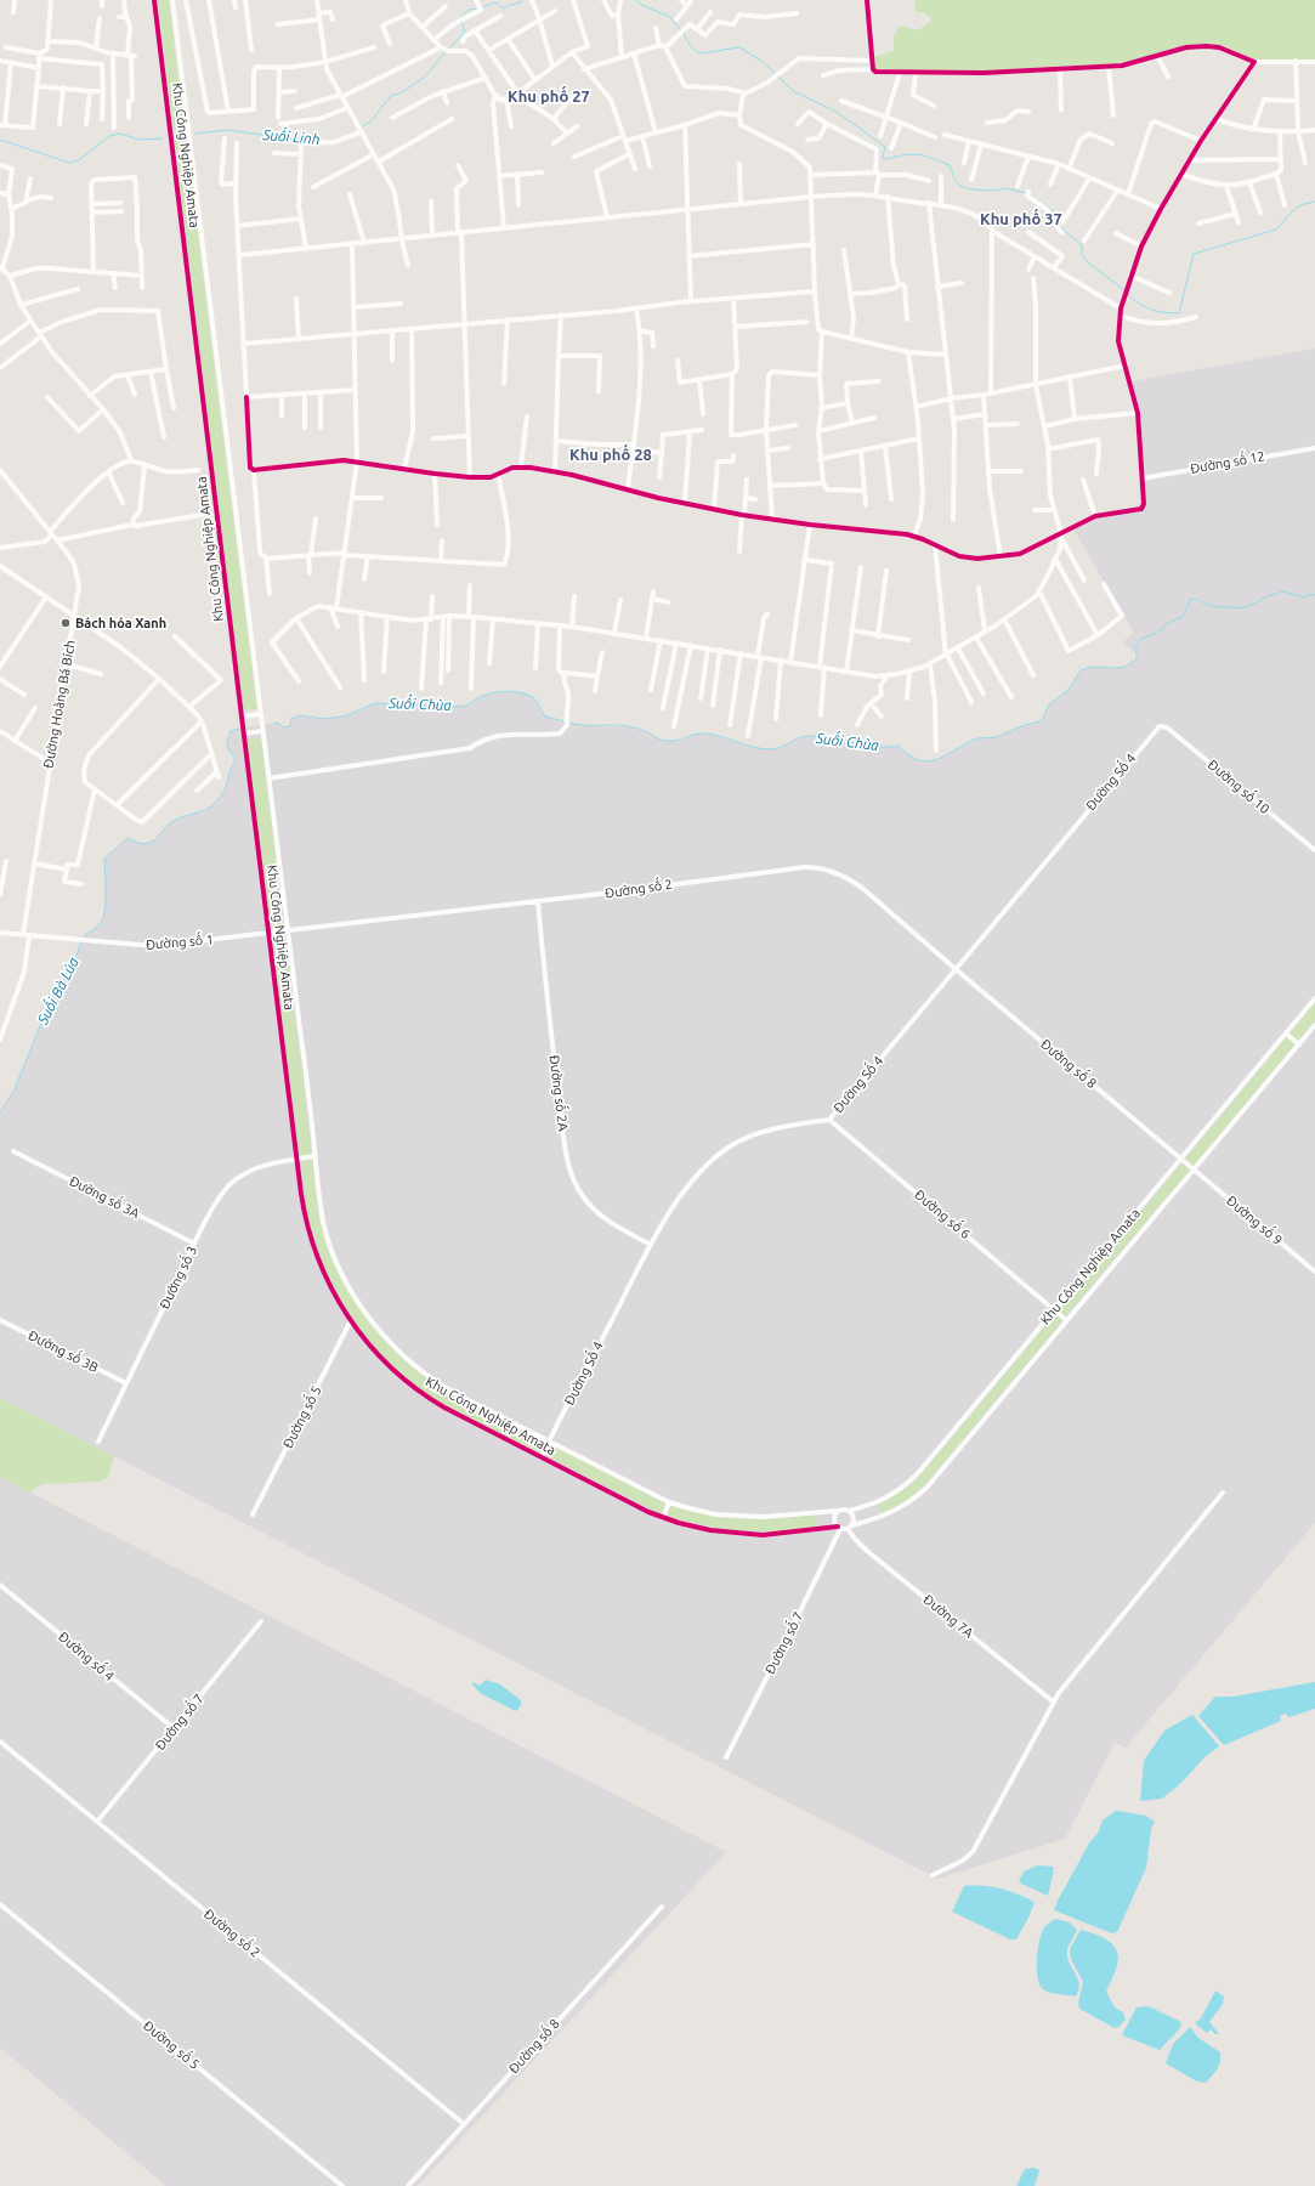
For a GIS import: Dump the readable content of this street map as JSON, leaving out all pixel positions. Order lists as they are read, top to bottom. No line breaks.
{"streets":{"street":["Khu Công Nghiệp Amata","Đường số 12","Đường Hoàng Bá Bích","Đường Số 4","Đường số 10","Đường số 2","Đường số 1","Đường số 8","Đường số 2A","Đường số 3A","Đường số 6","Đường số 9","Đường số 3","Đường số 3B","Đường số 5","Đường 7A","Đường số 7","Đường số 4"]},"crossings":[["Khu Công Nghiệp Amata","Đường Số 4"],["Khu Công Nghiệp Amata","Đường số 2"],["Khu Công Nghiệp Amata","Đường số 1"],["Khu Công Nghiệp Amata","Đường số 8"],["Khu Công Nghiệp Amata","Đường số 6"],["Khu Công Nghiệp Amata","Đường số 9"],["Khu Công Nghiệp Amata","Đường số 3"],["Khu Công Nghiệp Amata","Đường số 5"],["Khu Công Nghiệp Amata","Đường 7A"],["Khu Công Nghiệp Amata","Đường số 7"],["Đường Hoàng Bá Bích","Đường số 1"],["Đường Số 4","Đường số 10"],["Đường Số 4","Đường số 2"],["Đường Số 4","Đường số 8"],["Đường Số 4","Đường số 2A"],["Đường Số 4","Đường số 6"],["Đường số 2","Đường số 1"],["Đường số 2","Đường số 8"],["Đường số 2","Đường số 2A"],["Đường số 2","Đường số 7"],["Đường số 8","Đường số 9"],["Đường số 3A","Đường số 3"],["Đường số 3","Đường số 3B"],["Đường 7A","Đường số 7"],["Đường số 7","Đường số 4"]],"districts":["Khu phố 27","Khu phố 37","Khu phố 28"],"water":["Suối Linh","Suối Chùa","Suối Bà Lúa"],"places":["Bách hóa Xanh"]}
